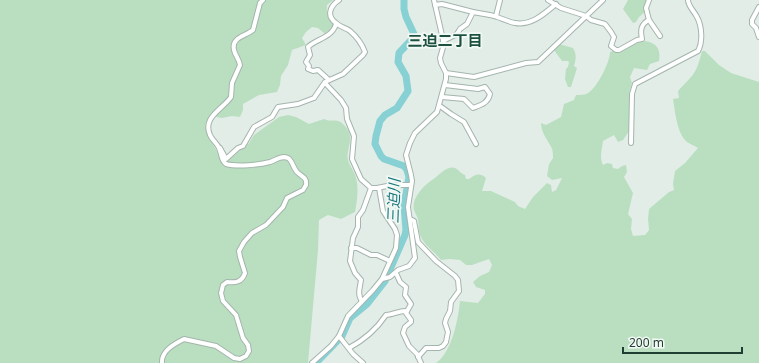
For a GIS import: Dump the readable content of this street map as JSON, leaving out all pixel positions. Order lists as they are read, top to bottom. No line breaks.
{"districts":["三迫二丁目"],"water":["三迫川"],"scale_bar":"200 m"}
